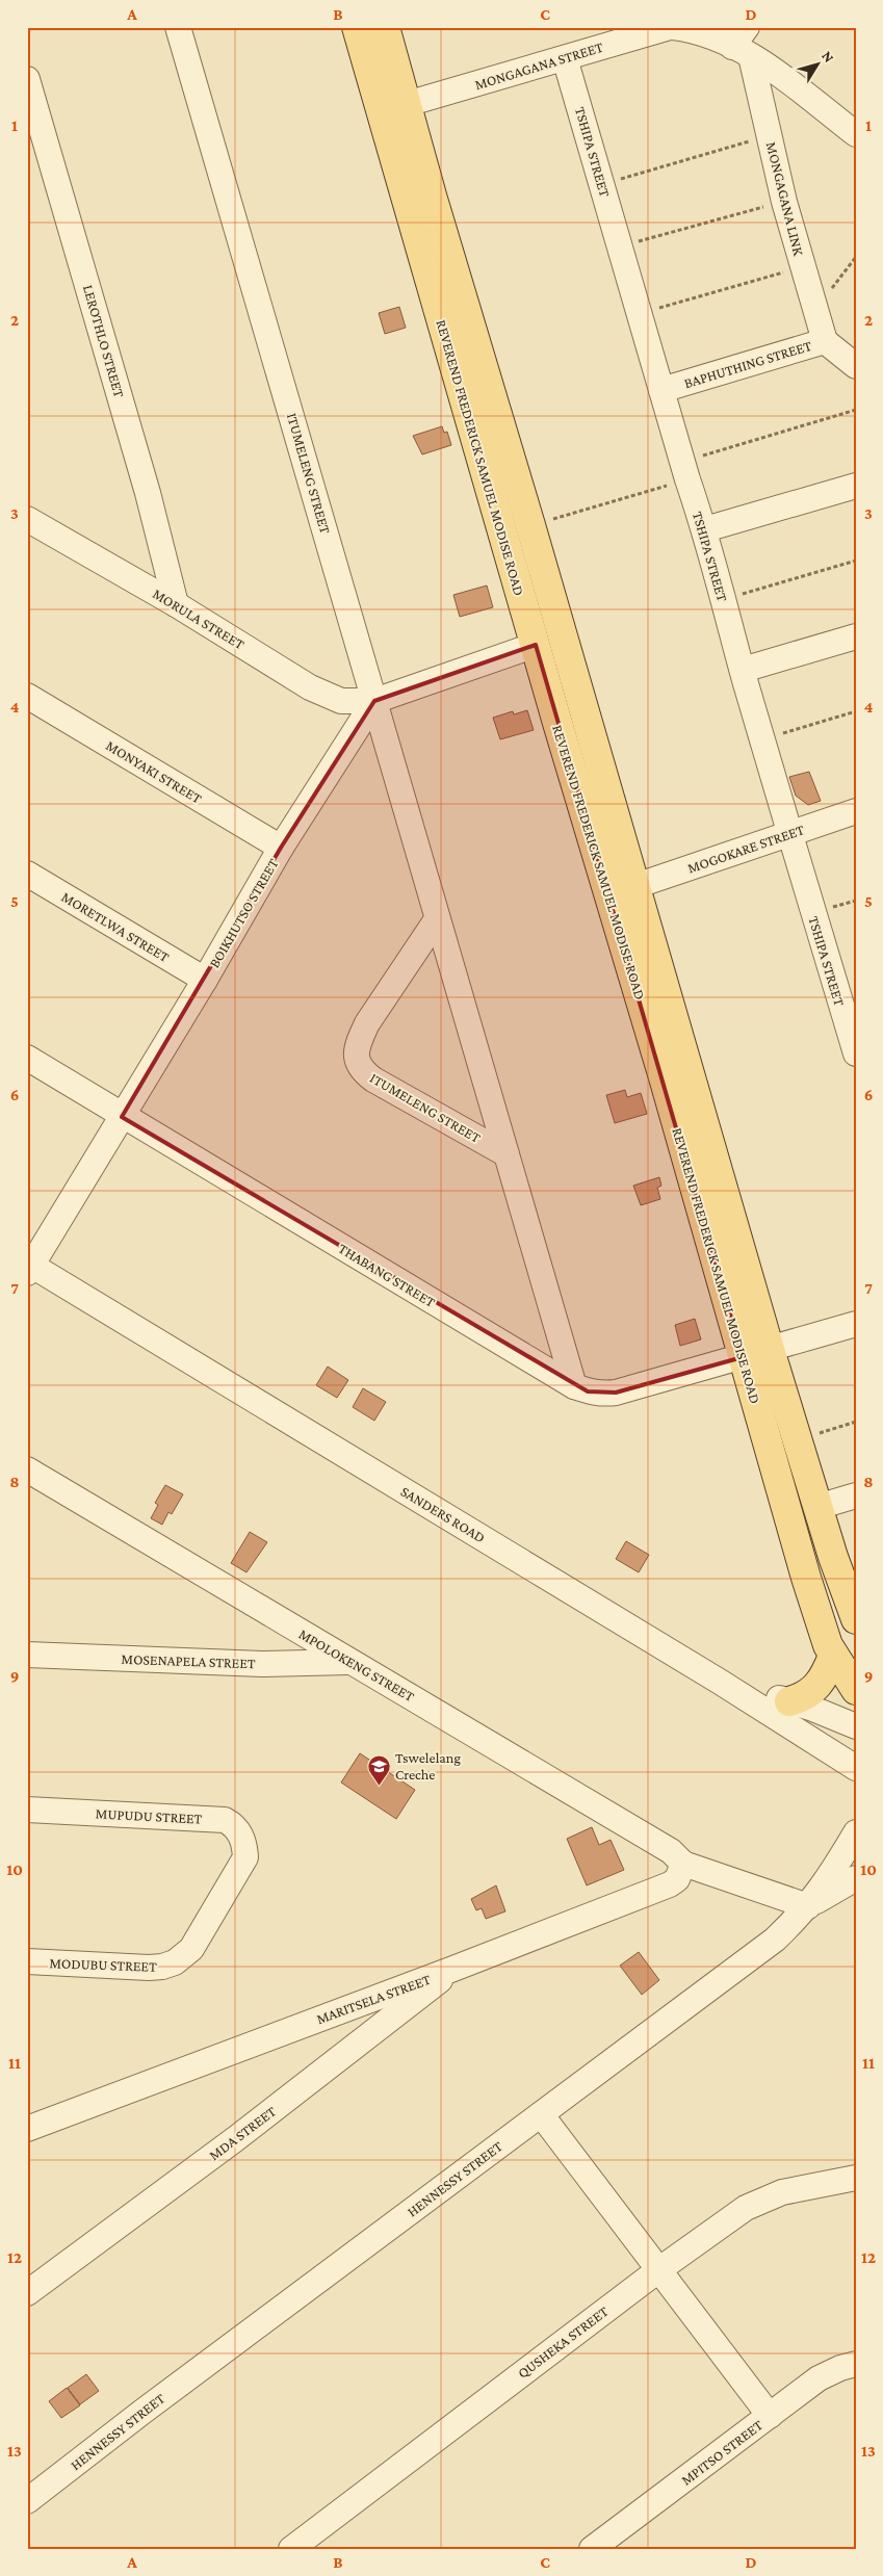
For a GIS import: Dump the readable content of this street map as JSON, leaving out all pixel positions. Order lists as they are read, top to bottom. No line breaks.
{"streets":{"main road":["REVEREND FREDERICK SAMUEL MODISE ROAD"],"street":["MONGAGANA STREET","TSHIPA STREET","MONGAGANA LINK","LEROTHLO STREET","BAPHUTHING STREET","ITUMELENG STREET","MORULA STREET","MONYAKI STREET","MOGOKARE STREET","BOIKHUTSO STREET","MORETLWA STREET","THABANG STREET","SANDERS ROAD","MOSENAPELA STREET","MPOLOKENG STREET","MUPUDU STREET","MODUBU STREET","MARITSELA STREET","MDA STREET","HENNESSY STREET","QUSHEKA STREET","MPITSO STREET"]},"crossings":[["MONGAGANA STREET","TSHIPA STREET"],["MONGAGANA STREET","MONGAGANA LINK"],["MONGAGANA STREET","REVEREND FREDERICK SAMUEL MODISE ROAD"],["TSHIPA STREET","BAPHUTHING STREET"],["TSHIPA STREET","MOGOKARE STREET"],["MONGAGANA LINK","BAPHUTHING STREET"],["LEROTHLO STREET","MORULA STREET"],["REVEREND FREDERICK SAMUEL MODISE ROAD","MOGOKARE STREET"],["REVEREND FREDERICK SAMUEL MODISE ROAD","THABANG STREET"],["ITUMELENG STREET","MORULA STREET"],["ITUMELENG STREET","BOIKHUTSO STREET"],["ITUMELENG STREET","THABANG STREET"],["MORULA STREET","BOIKHUTSO STREET"],["MONYAKI STREET","BOIKHUTSO STREET"],["BOIKHUTSO STREET","MORETLWA STREET"],["BOIKHUTSO STREET","THABANG STREET"],["BOIKHUTSO STREET","SANDERS ROAD"],["MOSENAPELA STREET","MPOLOKENG STREET"],["MPOLOKENG STREET","MARITSELA STREET"],["MUPUDU STREET","MODUBU STREET"],["MARITSELA STREET","MDA STREET"]],"places":{"school or university":["Tswelelang Creche"]},"north":"top right","grid":{"columns":["A","B","C","D"],"rows":["1","2","3","4","5","6","7","8","9","10","11","12","13"]}}
